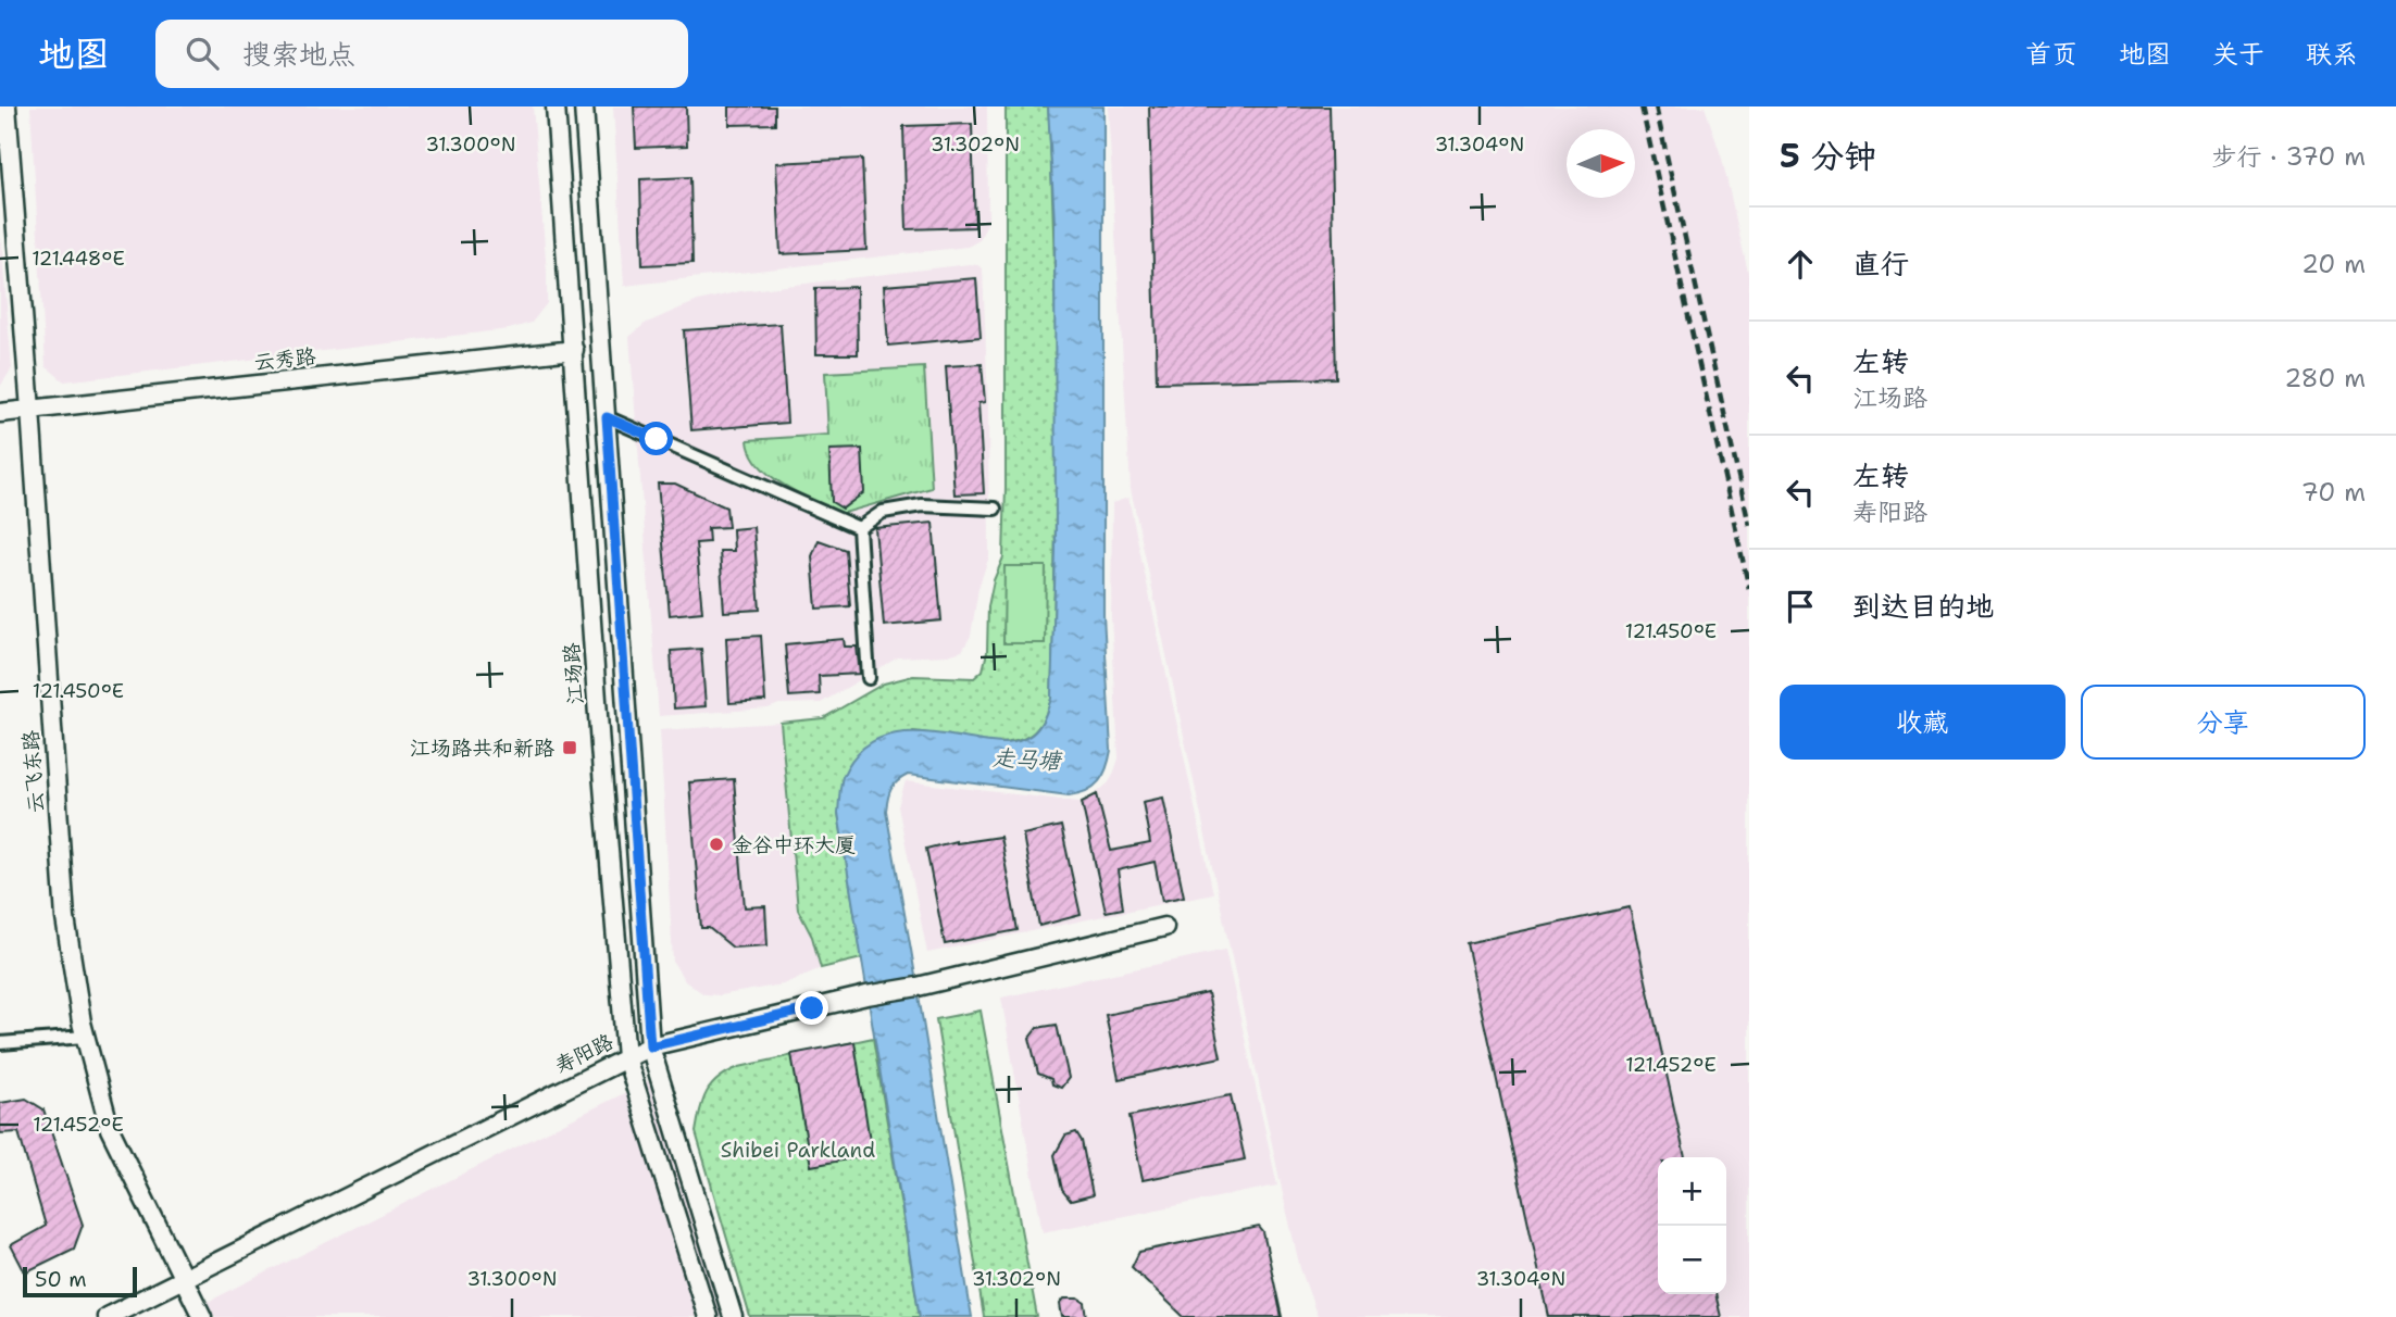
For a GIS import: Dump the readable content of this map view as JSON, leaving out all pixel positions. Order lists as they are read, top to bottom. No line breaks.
{"streets":{"street":["云秀路","江场路","云飞东路","寿阳路"]},"crossings":[["云秀路","江场路"],["云秀路","云飞东路"],["江场路","寿阳路"],["云飞东路","寿阳路"]],"water":["走马塘"],"parks":["Shibei Parkland"],"places":{"transit":["江场路共和新路"],"other":["金谷中环大厦"]},"scale_bar":"50 m","north":"right","page":{"header":"地图","search":"搜索地点","nav":["首页","地图","关于","联系"],"heading":["5 分钟","步行 · 370 m"],"list":[["直行","20 m"],["左转","江场路","280 m"],["左转","寿阳路","70 m"],"到达目的地"],"buttons":["收藏","分享"],"map_buttons":["+","−"],"scale":"50 m"},"coordinates":["31.300°N","31.302°N","31.304°N","121.448°E","121.450°E","121.452°E"]}
